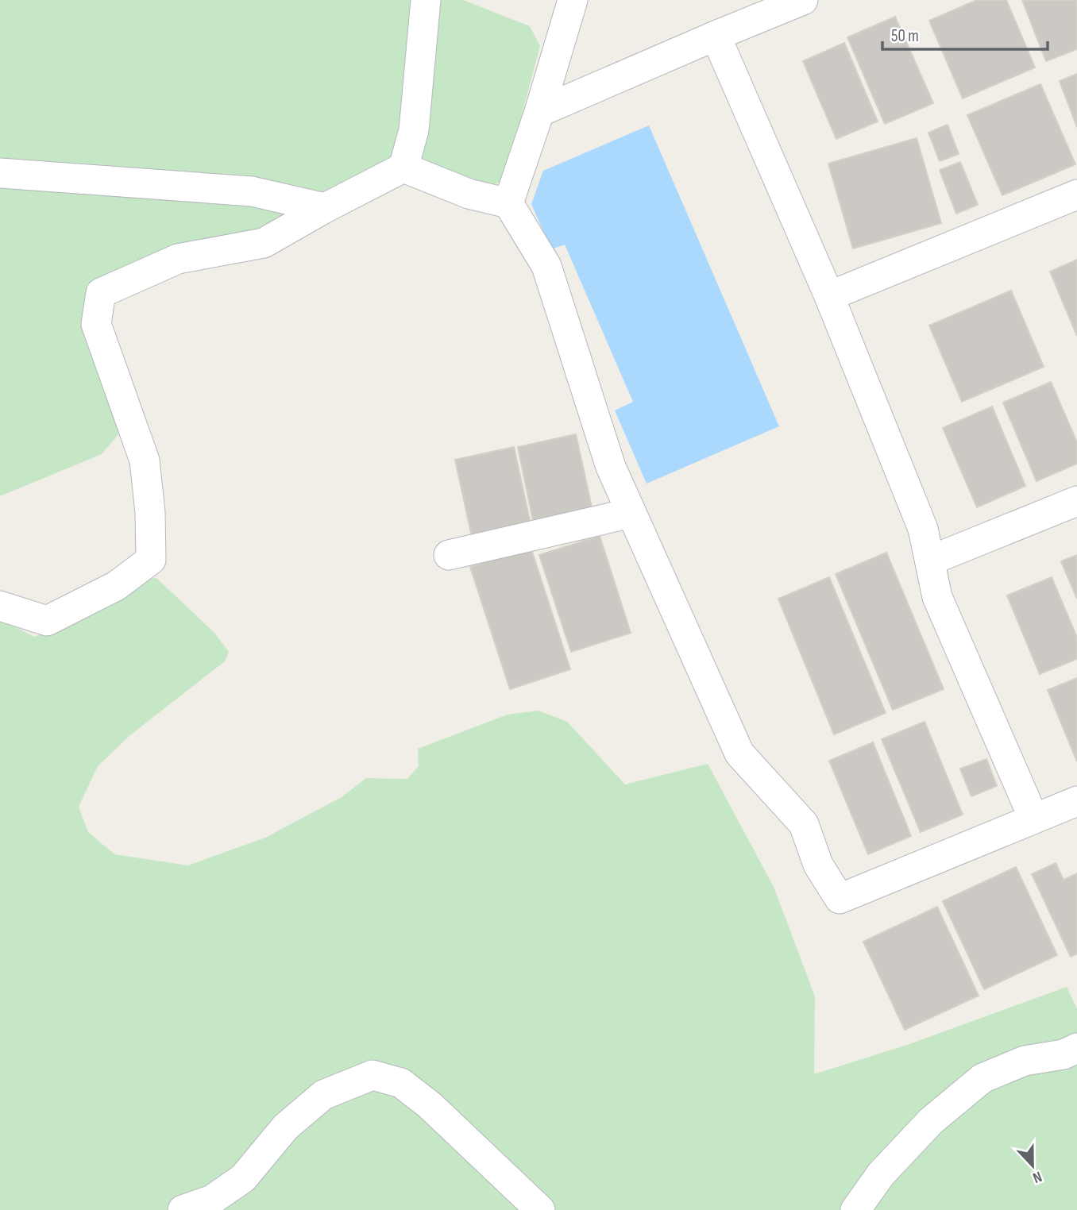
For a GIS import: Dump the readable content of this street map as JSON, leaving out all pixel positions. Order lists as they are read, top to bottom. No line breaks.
{"scale_bar":"50 m","north":"bottom"}
